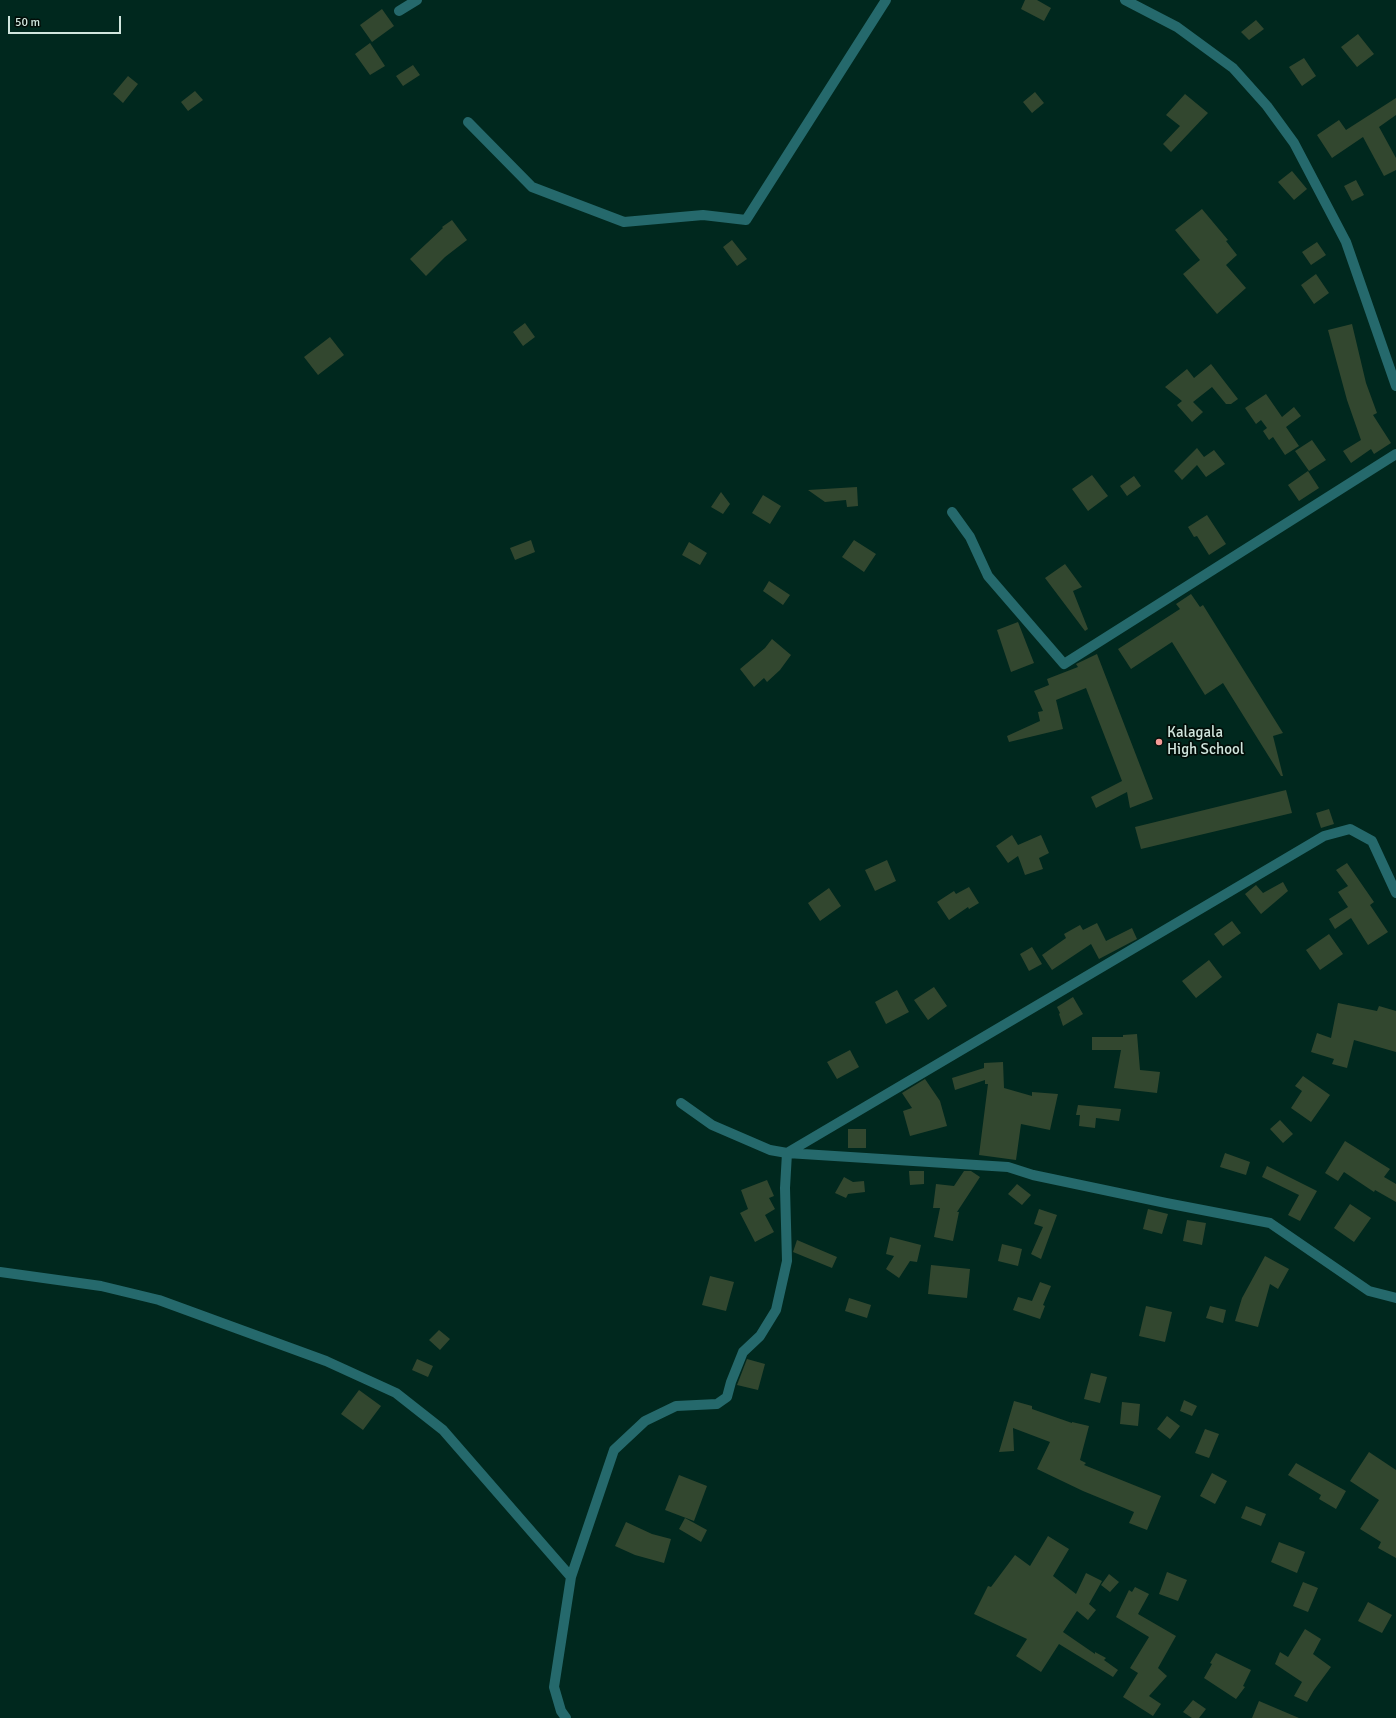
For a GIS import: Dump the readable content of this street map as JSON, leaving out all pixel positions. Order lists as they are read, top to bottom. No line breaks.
{"places":["Kalagala High School"],"scale_bar":"50 m"}
